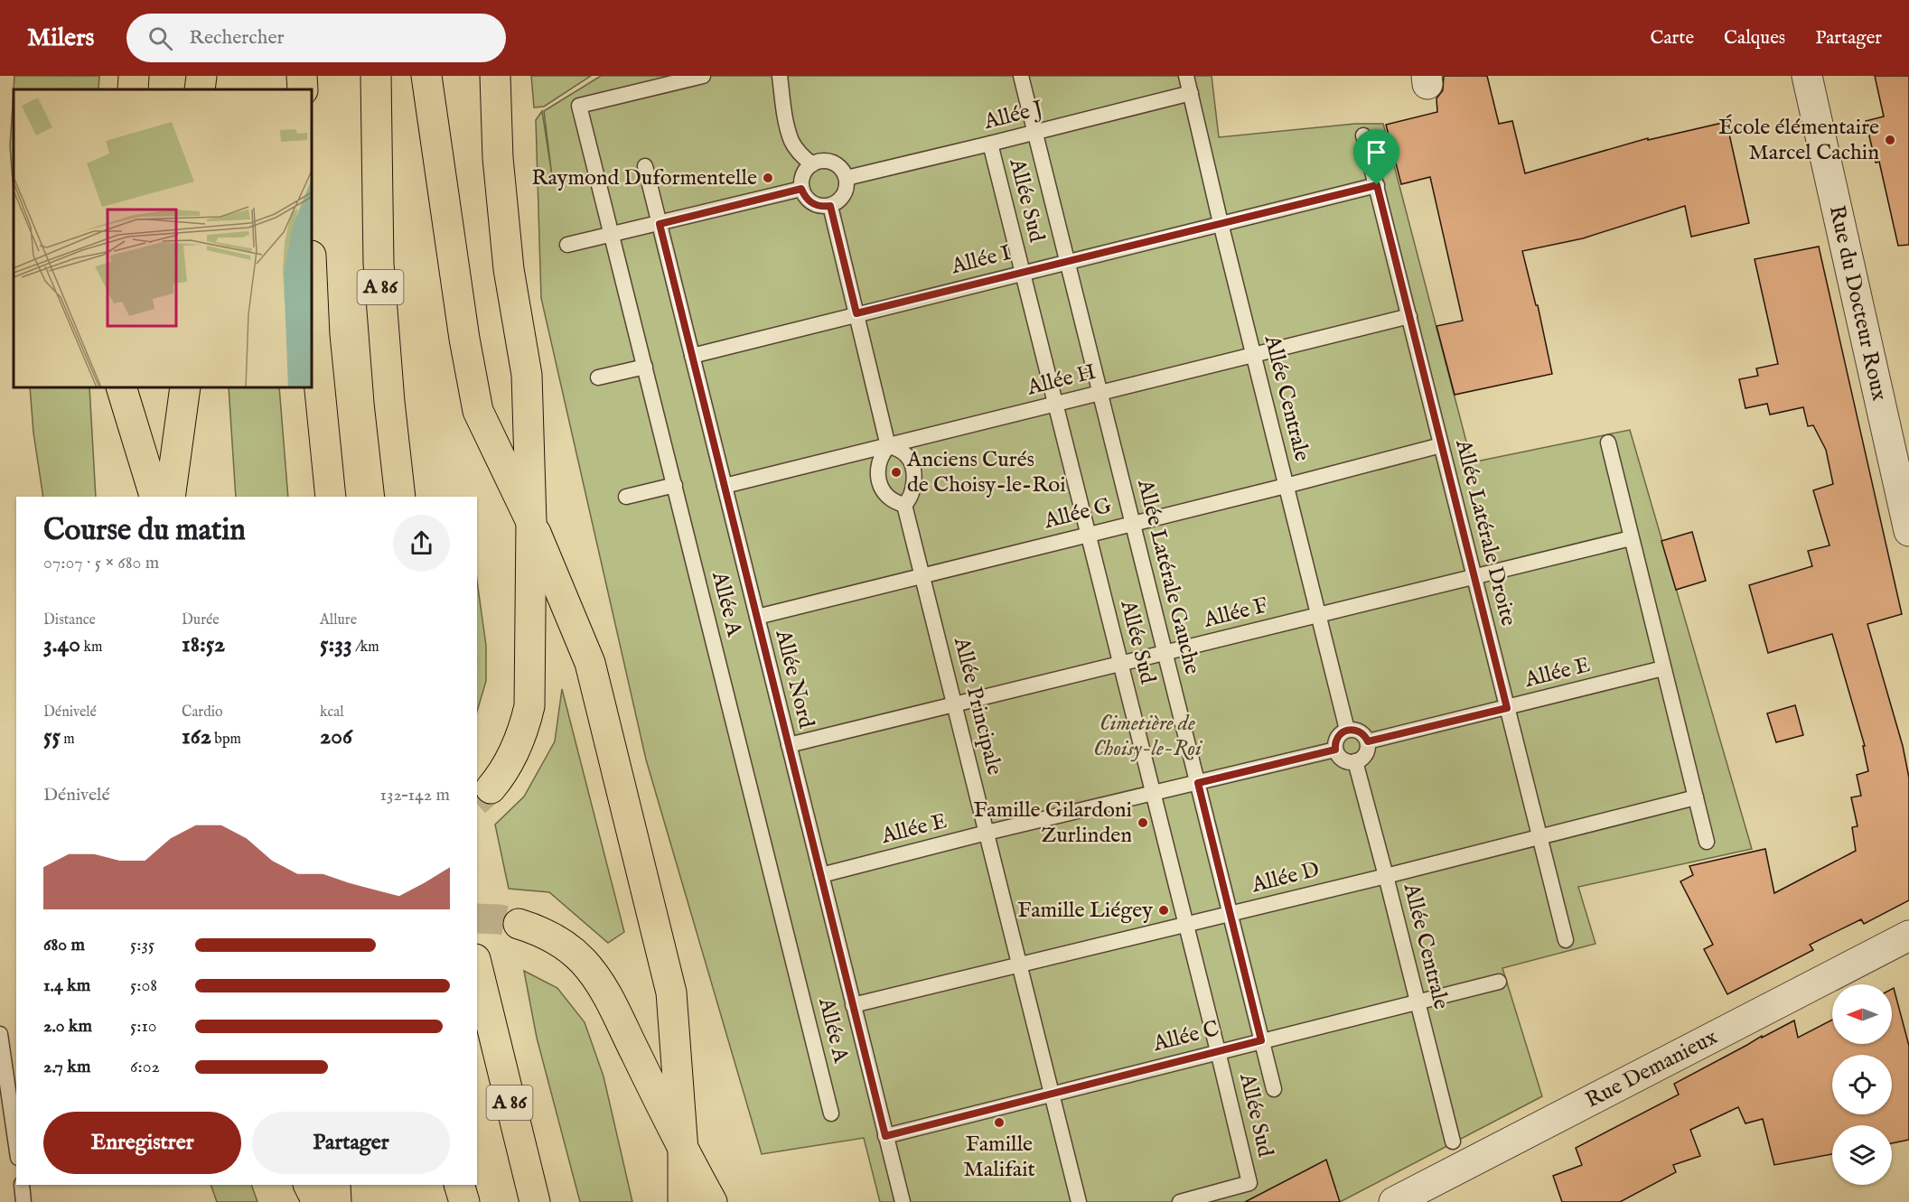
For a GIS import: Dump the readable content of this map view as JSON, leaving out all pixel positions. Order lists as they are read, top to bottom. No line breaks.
{"streets":{"main road":["A 86"],"street":["Rue du Docteur Roux","Rue Demanieux"],"lane":["Allée J","Allée Sud","Allée I","Allée H","Allée Centrale","Allée G","Allée Latérale Droite","Allée Latérale Gauche","Allée A","Allée F","Allée E","Allée Nord","Allée Principale","Allée D","Allée C"]},"crossings":[["Allée J","Allée Sud"],["Allée J","Allée Centrale"],["Allée J","Allée Latérale Gauche"],["Allée Sud","Allée I"],["Allée Sud","Allée H"],["Allée Sud","Allée G"],["Allée Sud","Allée F"],["Allée Sud","Allée E"],["Allée Sud","Allée D"],["Allée Sud","Allée C"],["Allée I","Allée Centrale"],["Allée I","Allée Latérale Droite"],["Allée I","Allée Latérale Gauche"],["Allée I","Allée Nord"],["Allée H","Allée Centrale"],["Allée H","Allée Latérale Droite"],["Allée H","Allée Latérale Gauche"],["Allée H","Allée Nord"],["Allée H","Allée Principale"],["Allée Centrale","Allée G"],["Allée Centrale","Allée F"],["Allée Centrale","Allée E"],["Allée Centrale","Allée D"],["Allée Centrale","Allée C"],["Allée G","Allée Latérale Droite"],["Allée G","Allée Latérale Gauche"],["Allée G","Allée Nord"],["Allée G","Allée Principale"],["Allée Latérale Droite","Allée F"],["Allée Latérale Droite","Allée E"],["Allée Latérale Droite","Allée D"],["Allée Latérale Gauche","Allée F"],["Allée Latérale Gauche","Allée E"],["Allée Latérale Gauche","Allée D"],["Allée Latérale Gauche","Allée C"],["Allée F","Allée Nord"],["Allée F","Allée Principale"],["Allée E","Allée Nord"],["Allée E","Allée Principale"],["Allée Nord","Allée D"],["Allée Nord","Allée C"],["Allée Principale","Allée D"],["Allée Principale","Allée C"]],"parks":["Cimetière de Choisy-le-Roi"],"places":["École élémentaire Marcel Cachin","Raymond Duformentelle","Anciens Curés de Choisy-le-Roi","Famille Gilardoni Zurlinden","Famille Liégey","Famille Malifait"],"north":"left","page":{"header":"Milers","search":"Rechercher","nav":["Carte","Calques","Partager"],"heading":["Course du matin","07:07 · 5 × 680 m"],"stats":[["Distance","3.40 km"],["Durée","18:52"],["Allure","5:33 /km"],["Dénivelé","55 m"],["Cardio","162 bpm"],["kcal","206"]],"chart":["Dénivelé","132–142 m"],"list":[{"name":"680 m","note":"5:35"},{"name":"1.4 km","note":"5:08"},{"name":"2.0 km","note":"5:10"},{"name":"2.7 km","note":"6:02"}],"buttons":["Enregistrer","Partager"]}}
